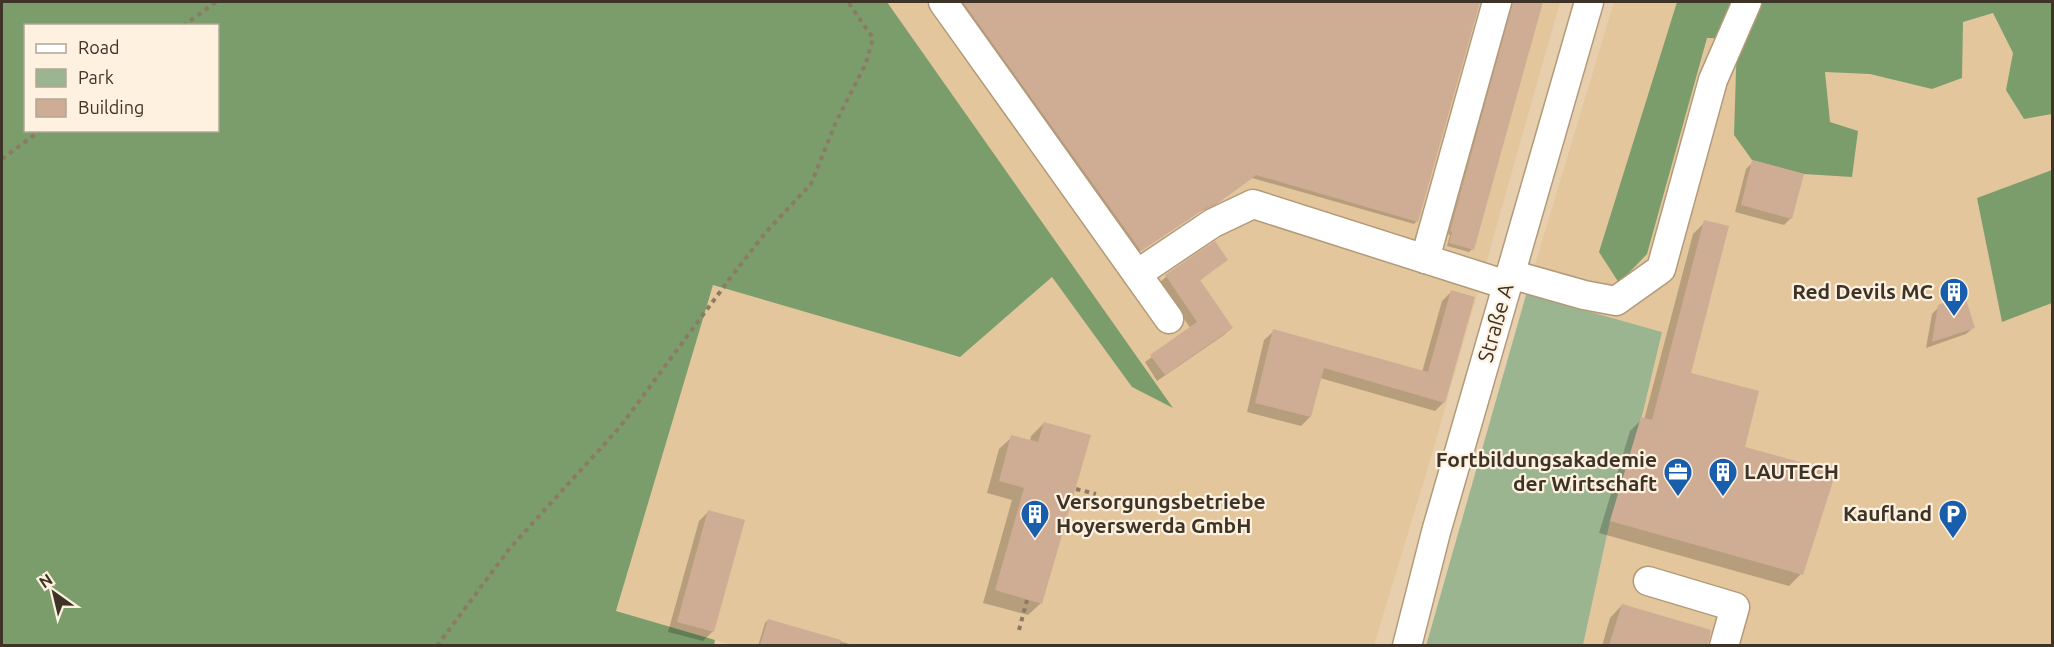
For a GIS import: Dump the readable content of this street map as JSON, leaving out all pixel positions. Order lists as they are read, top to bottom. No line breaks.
{"streets":{"street":["Straße A"]},"places":{"building":["Red Devils MC","LAUTECH","Versorgungsbetriebe Hoyerswerda GmbH"],"office":["Fortbildungsakademie der Wirtschaft"],"parking":["Kaufland"]},"legend":["Road","Park","Building"],"north":"top left"}
